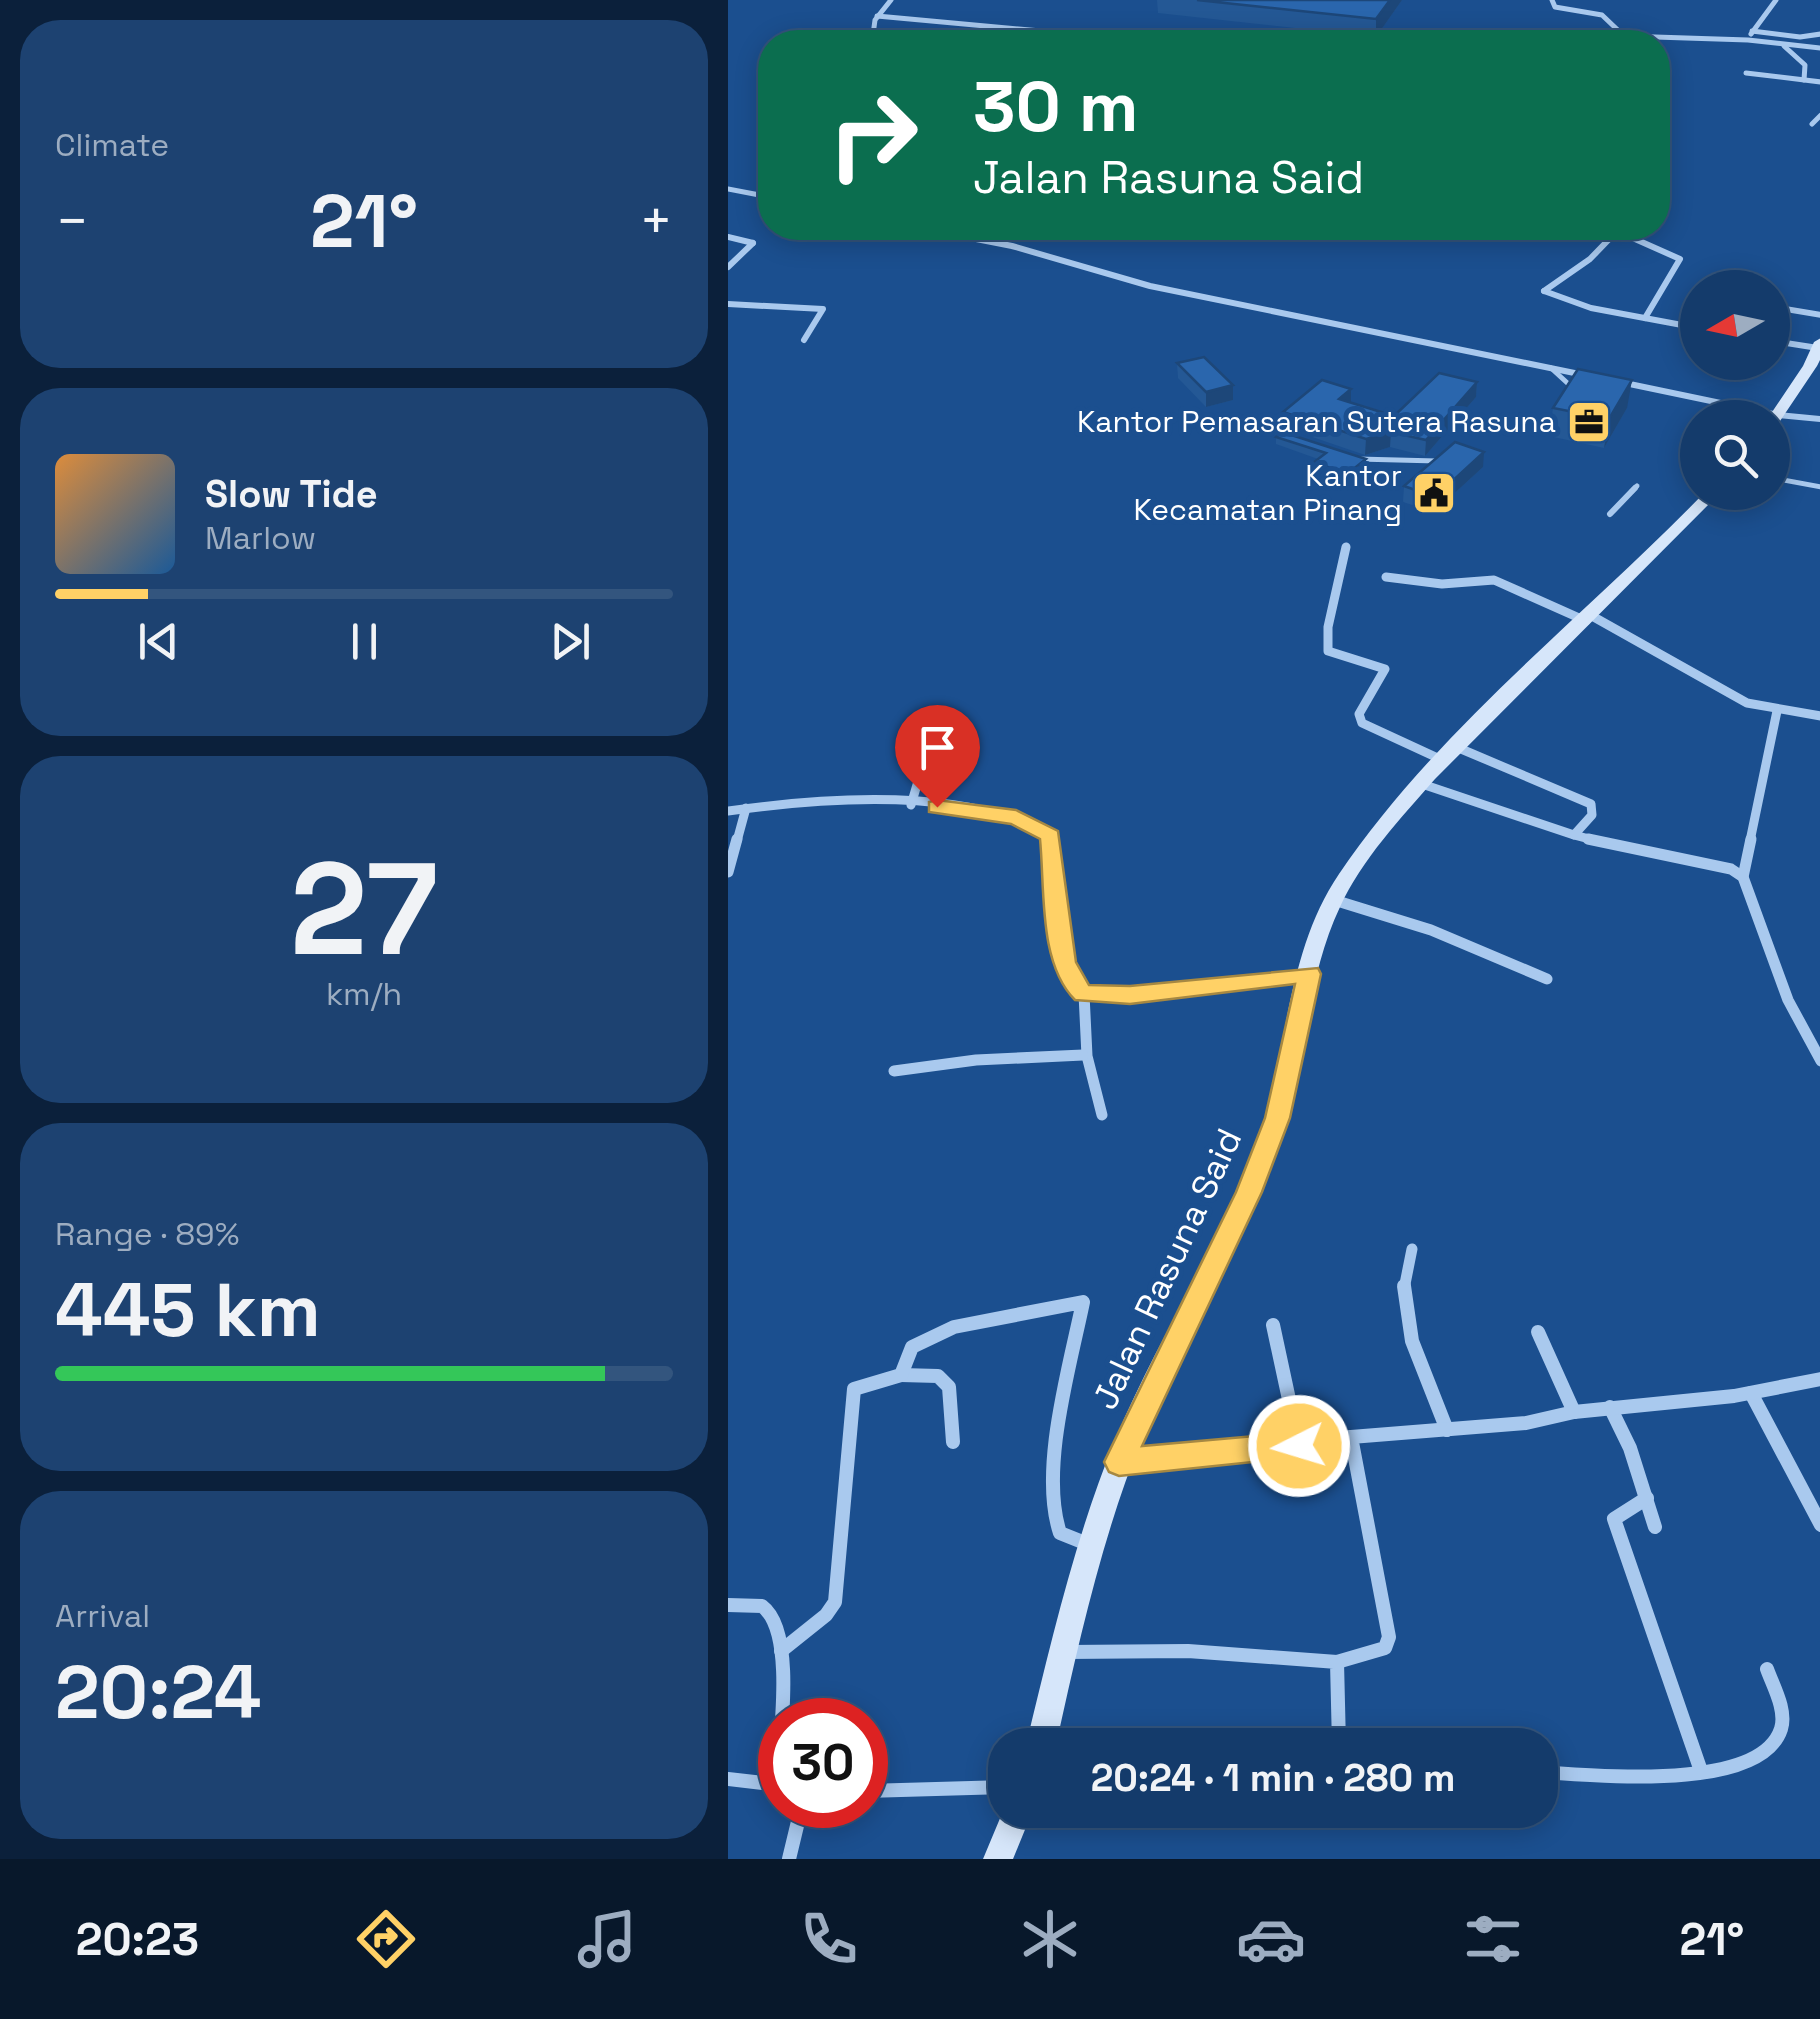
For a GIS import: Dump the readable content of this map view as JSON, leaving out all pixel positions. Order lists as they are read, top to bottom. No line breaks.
{"streets":{"main road":["Jalan Rasuna Said"]},"places":{"office":["Kantor Pemasaran Sutera Rasuna"],"public building":["Kantor Kecamatan Pinang"]},"north":"left","page":{"tile":["Climate",["27","km/h"],["Range · 89%","445 km"],["Arrival","20:24"]],"turn":["30 m","Jalan Rasuna Said"],"heat":["−","21°","+"],"song":["Slow Tide","Marlow"],"limit":"30","trip":"20:24 · 1 min · 280 m","tabs":["20:23","21°"]}}
